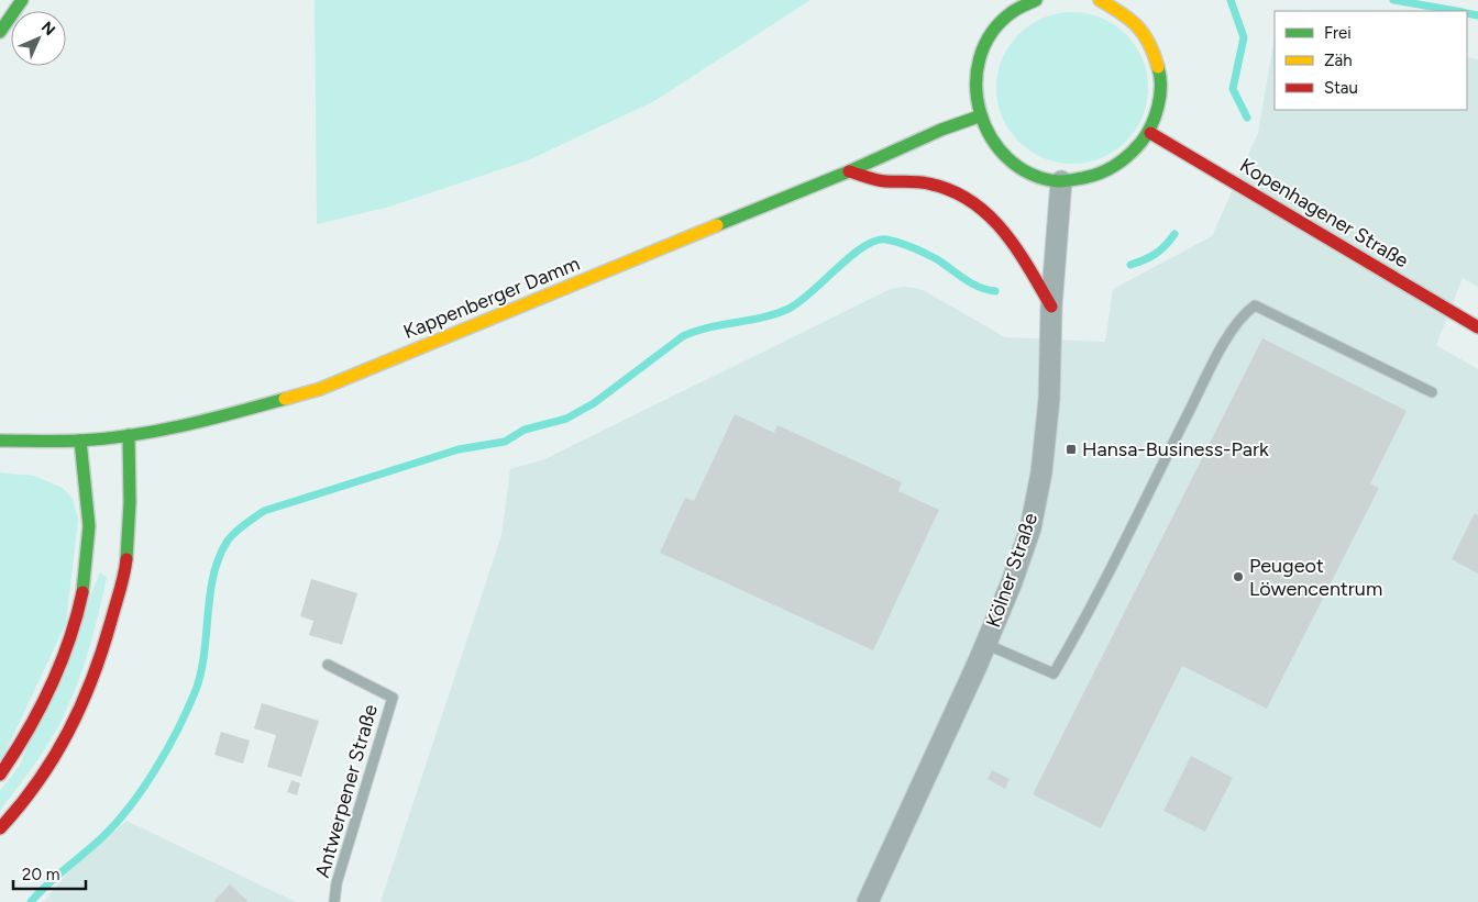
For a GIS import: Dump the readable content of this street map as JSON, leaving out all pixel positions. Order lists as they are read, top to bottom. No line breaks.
{"streets":{"main road":["Kopenhagener Straße","Kappenberger Damm"],"street":["Kölner Straße"],"lane":["Antwerpener Straße"]},"places":{"transit":["Hansa-Business-Park"],"other":["Peugeot Löwencentrum"]},"legend":["Frei","Zäh","Stau"],"scale_bar":"20 m","north":"top right"}
